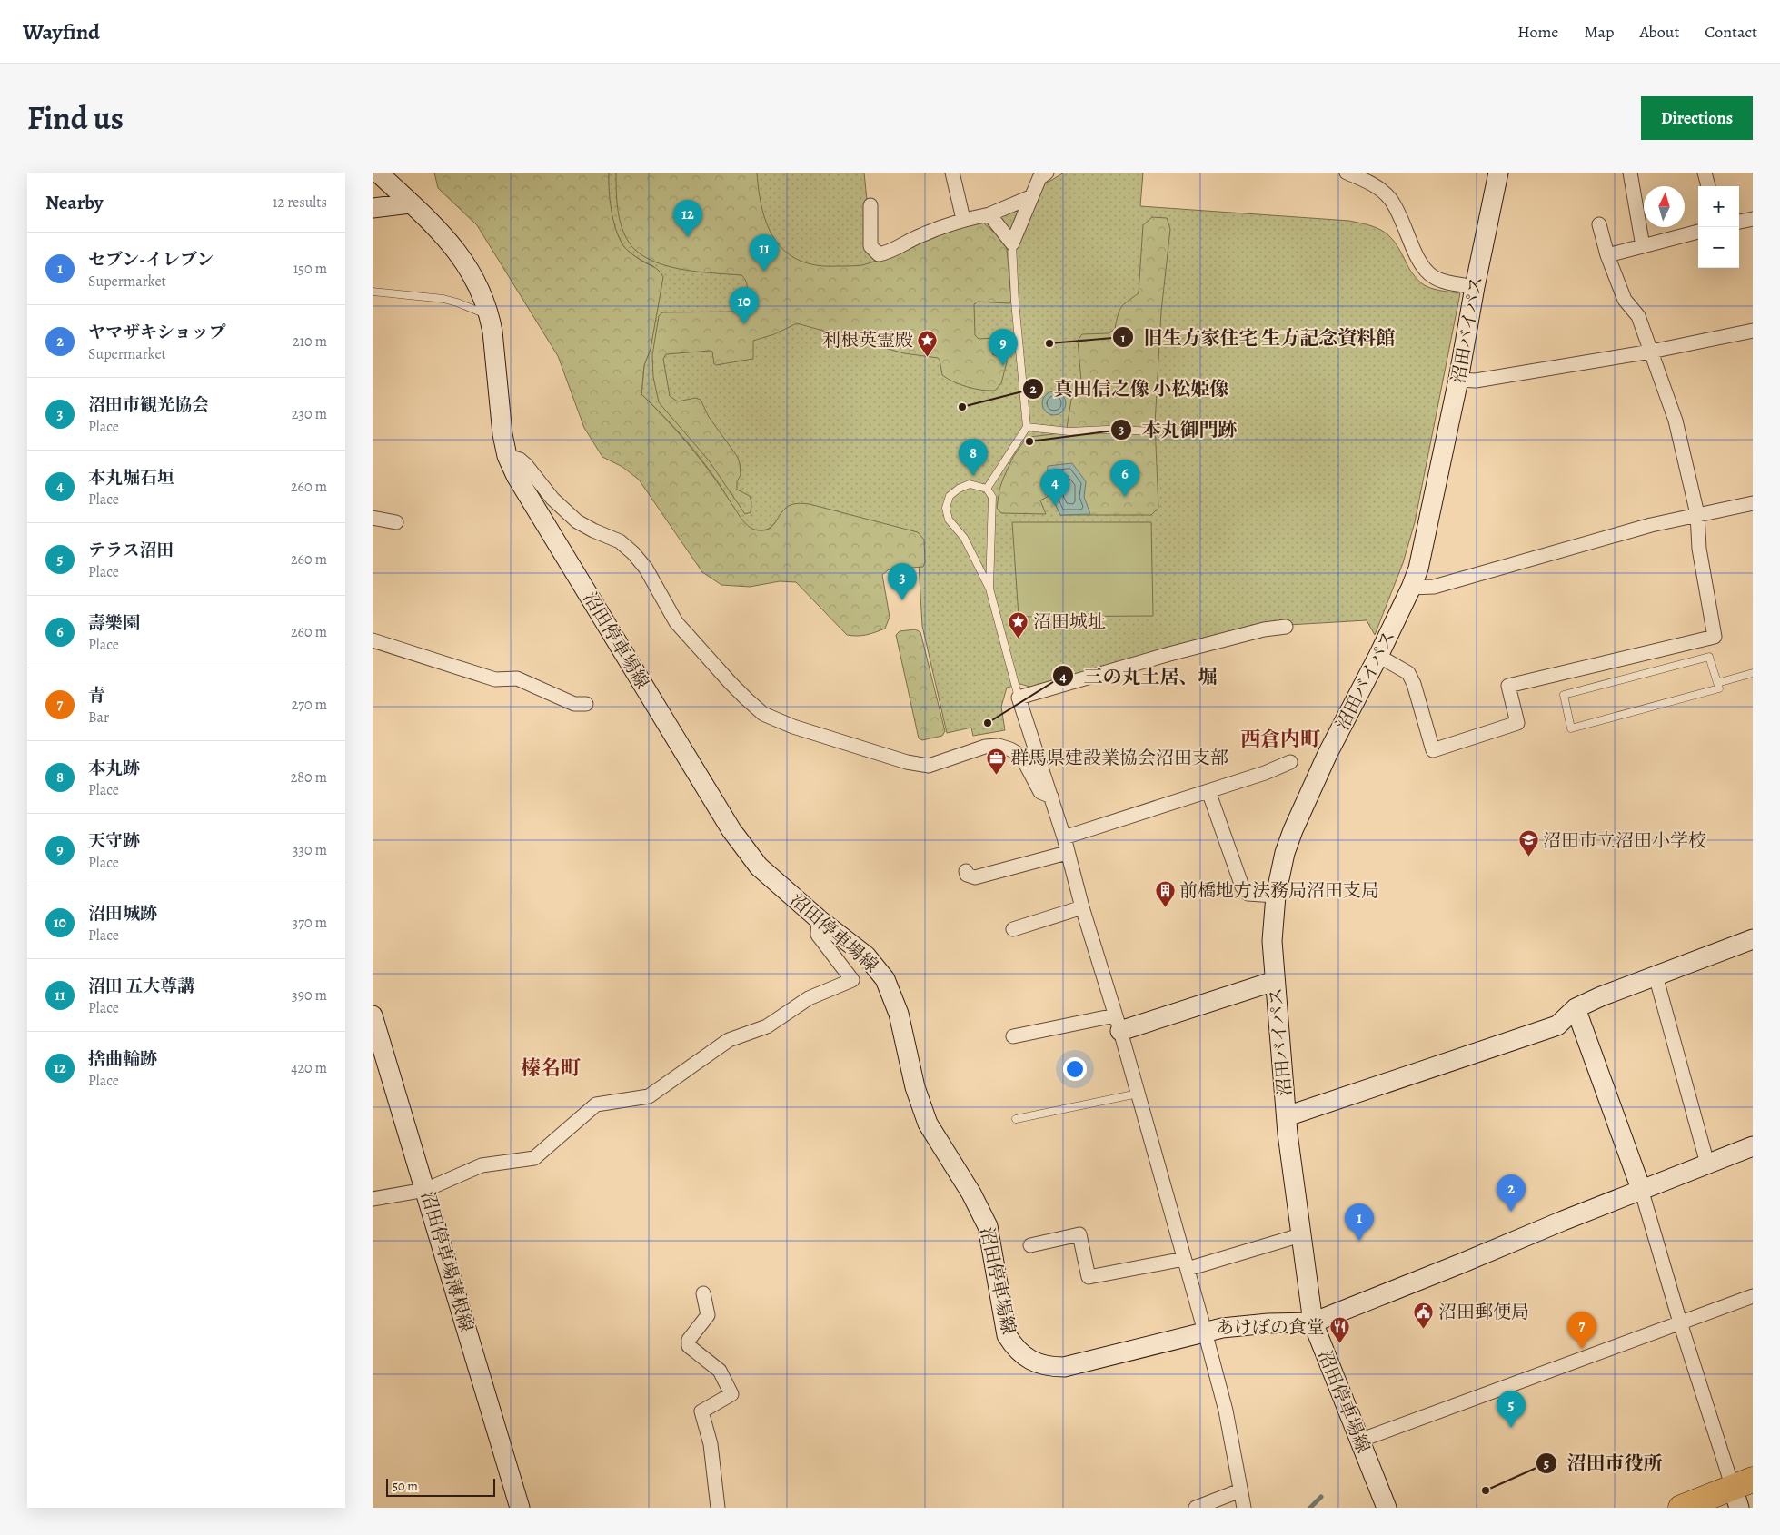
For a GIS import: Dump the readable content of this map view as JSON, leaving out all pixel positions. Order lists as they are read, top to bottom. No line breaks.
{"streets":{"street":["沼田バイパス","沼田停車場線","沼田停車場薄根線"]},"crossings":[["沼田バイパス","沼田停車場線"]],"districts":["西倉内町","榛名町"],"places":{"other":["旧生方家住宅 生方記念資料館","真田信之像 小松姫像","本丸御門跡","三の丸土居、堀","沼田市役所"],"place":["利根英霊殿","沼田城址"],"office":["群馬県建設業協会沼田支部"],"school or university":["沼田市立沼田小学校"],"building":["前橋地方法務局沼田支局"],"public building":["沼田郵便局"],"restaurant":["あけぼの食堂"]},"scale_bar":"50 m","north":"top","page":{"header":"Wayfind","nav":["Home","Map","About","Contact"],"title":"Find us","buttons":"Directions","heading":["Nearby","12 results"],"map_buttons":["+","−"],"pins":["12","11","10","9","8","6","4","3","2","1","7","5"],"list":[{"mark":"1","name":"セブン-イレブン","note":"Supermarket","value":"150 m"},{"mark":"2","name":"ヤマザキショップ","note":"Supermarket","value":"210 m"},{"mark":"3","name":"沼田市観光協会","note":"Place","value":"230 m"},{"mark":"4","name":"本丸堀石垣","note":"Place","value":"260 m"},{"mark":"5","name":"テラス沼田","note":"Place","value":"260 m"},{"mark":"6","name":"壽樂園","note":"Place","value":"260 m"},{"mark":"7","name":"青","note":"Bar","value":"270 m"},{"mark":"8","name":"本丸跡","note":"Place","value":"280 m"},{"mark":"9","name":"天守跡","note":"Place","value":"330 m"},{"mark":"10","name":"沼田城跡","note":"Place","value":"370 m"},{"mark":"11","name":"沼田 五大尊講","note":"Place","value":"390 m"},{"mark":"12","name":"捨曲輪跡","note":"Place","value":"420 m"}],"scale":"50 m"}}
